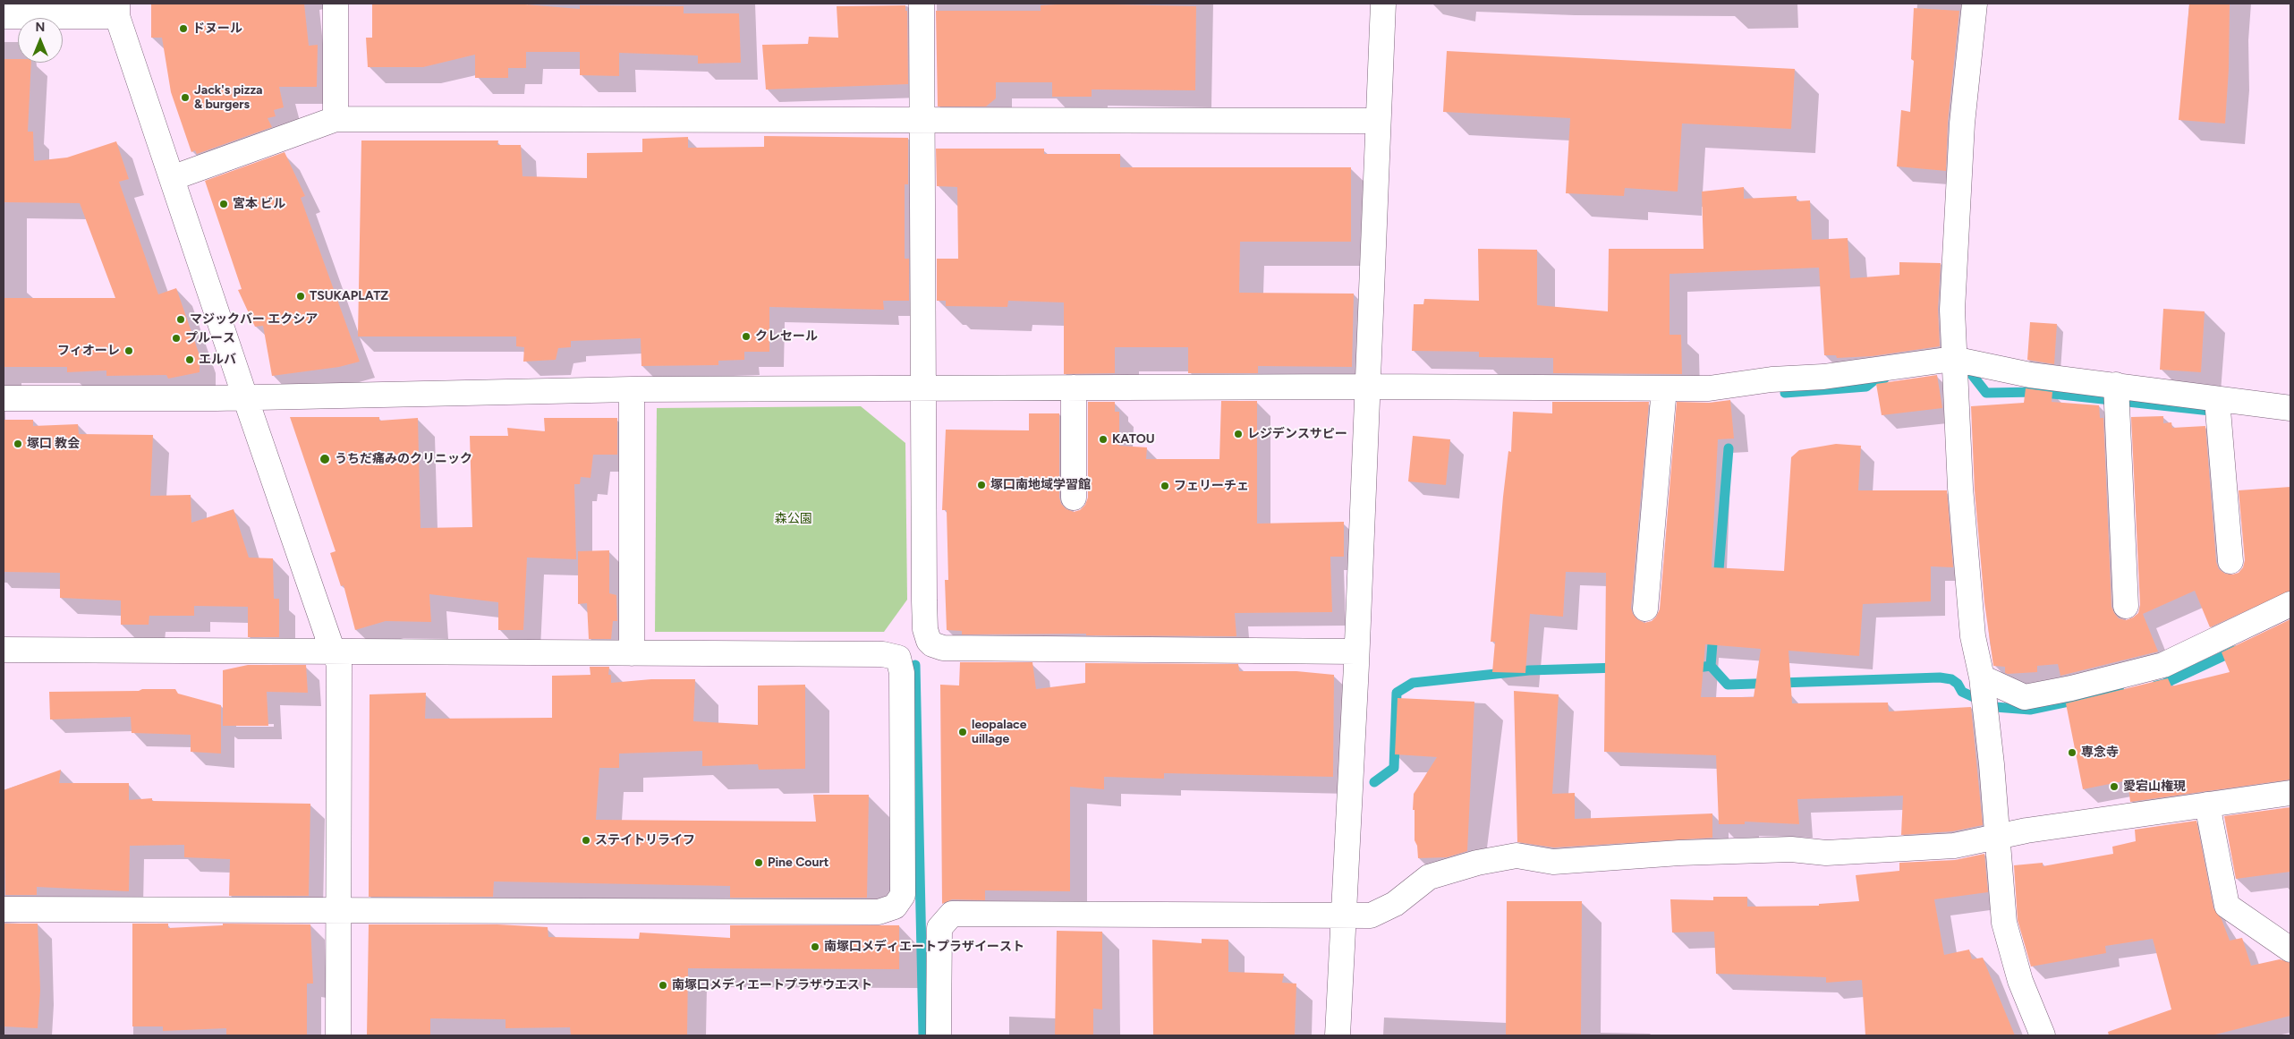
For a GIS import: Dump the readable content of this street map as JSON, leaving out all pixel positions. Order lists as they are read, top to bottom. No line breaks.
{"parks":["森公園"],"places":["ドヌール","Jack's pizza & burgers","宮本 ビル","TSUKAPLATZ","マジックバー エクシア","クレセール","プルース","フィオーレ","エルバ","レジデンスサピー","KATOU","塚口 教会","うちだ痛みのクリニック","塚口南地域学習館","フェリーチェ","leopalace uillage","専念寺","愛宕山権現","ステイトリライフ","Pine Court","南塚口メディエートプラザイースト","南塚口メディエートプラザウエスト"],"north":"top"}
